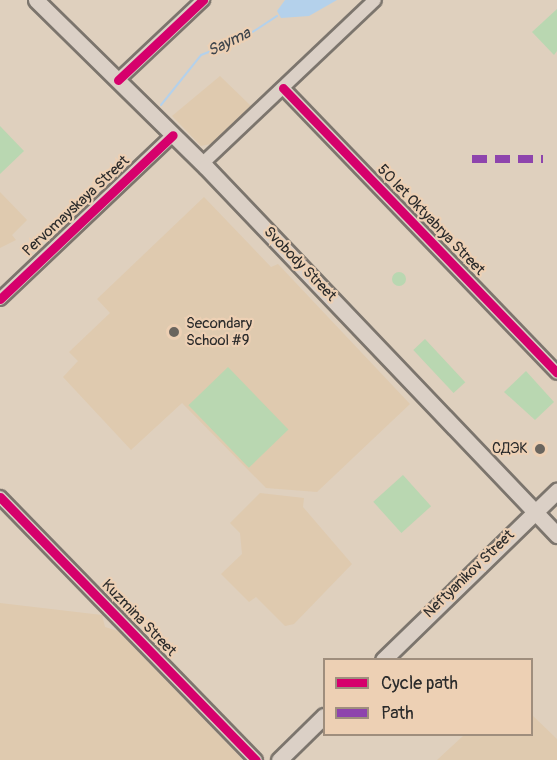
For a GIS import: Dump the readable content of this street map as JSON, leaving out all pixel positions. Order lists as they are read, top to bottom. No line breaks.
{"streets":{"main road":["Svobody Street","Neftyanikov Street"],"street":["Pervomayskaya Street","50 let Oktyabrya Street","Kuzmina Street"]},"crossings":[["Pervomayskaya Street","Svobody Street"],["Svobody Street","Neftyanikov Street"]],"water":["Sayma"],"places":["Secondary School #9","СДЭК"],"legend":["Cycle path","Path"]}
